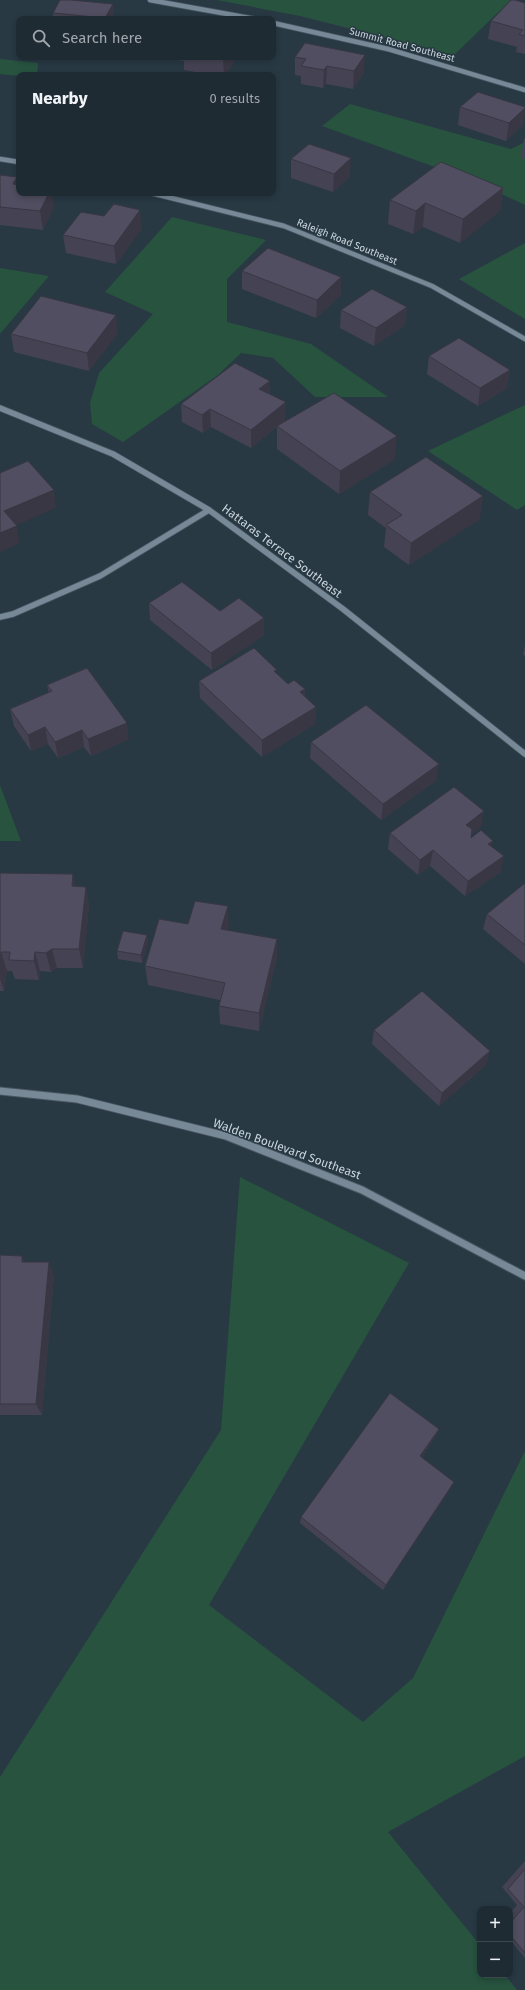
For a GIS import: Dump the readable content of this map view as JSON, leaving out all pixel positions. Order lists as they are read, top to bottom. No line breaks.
{"streets":{"street":["Summit Road Southeast","Raleigh Road Southeast","Hattaras Terrace Southeast","Walden Boulevard Southeast"]},"page":{"search":"Search here","heading":["Nearby","0 results"],"map_buttons":["+","−"]}}
